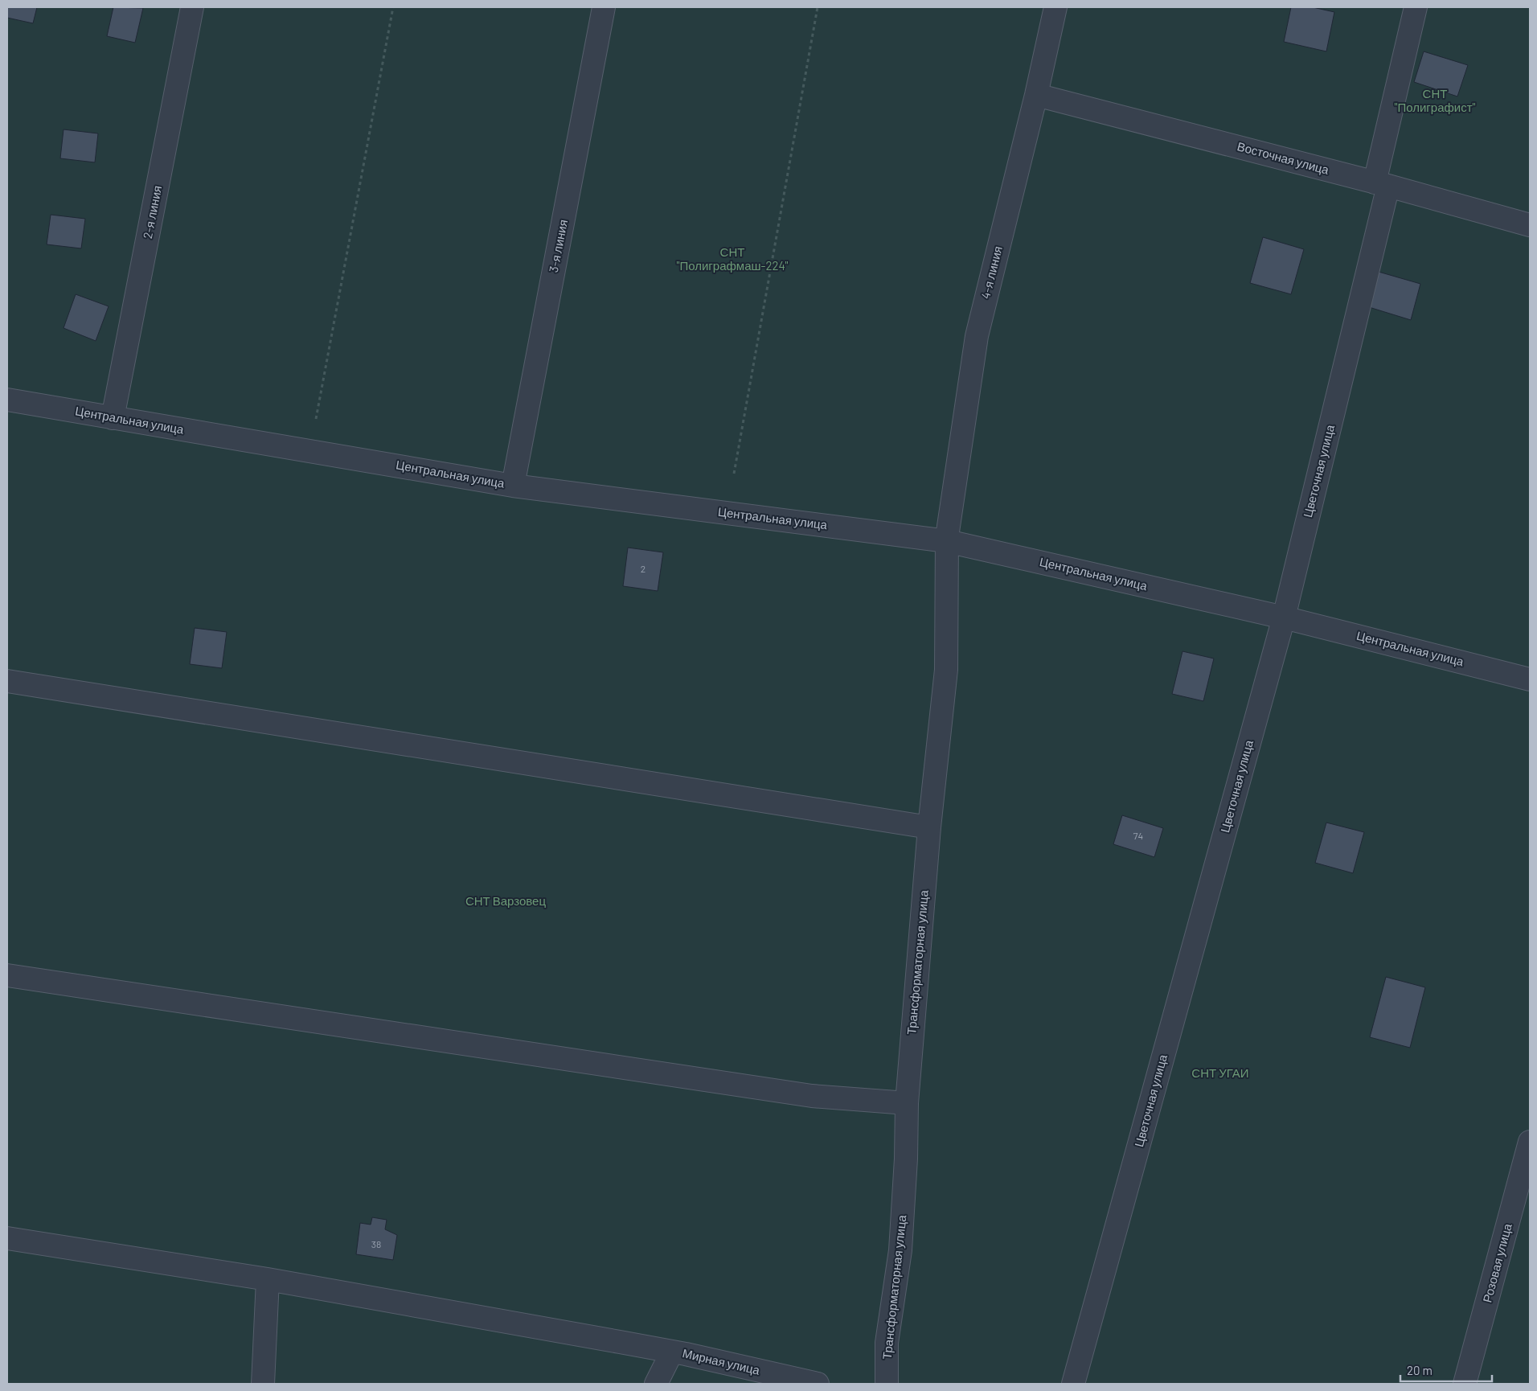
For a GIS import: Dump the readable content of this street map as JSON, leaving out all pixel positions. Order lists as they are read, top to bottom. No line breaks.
{"streets":{"street":["Восточная улица","2-я линия","3-я линия","4-я линия","Центральная улица","Цветочная улица","Трансформаторная улица","Розовая улица","Мирная улица"]},"crossings":[["Восточная улица","4-я линия"],["Восточная улица","Цветочная улица"],["2-я линия","Центральная улица"],["3-я линия","Центральная улица"],["4-я линия","Центральная улица"],["4-я линия","Трансформаторная улица"],["Центральная улица","Цветочная улица"],["Центральная улица","Трансформаторная улица"]],"parks":["СНТ \"Полиграфист\"","СНТ \"Полиграфмаш-224\"","СНТ Варзовец","СНТ УГАИ"],"house_numbers":["2","74","38"],"scale_bar":"20 m"}
